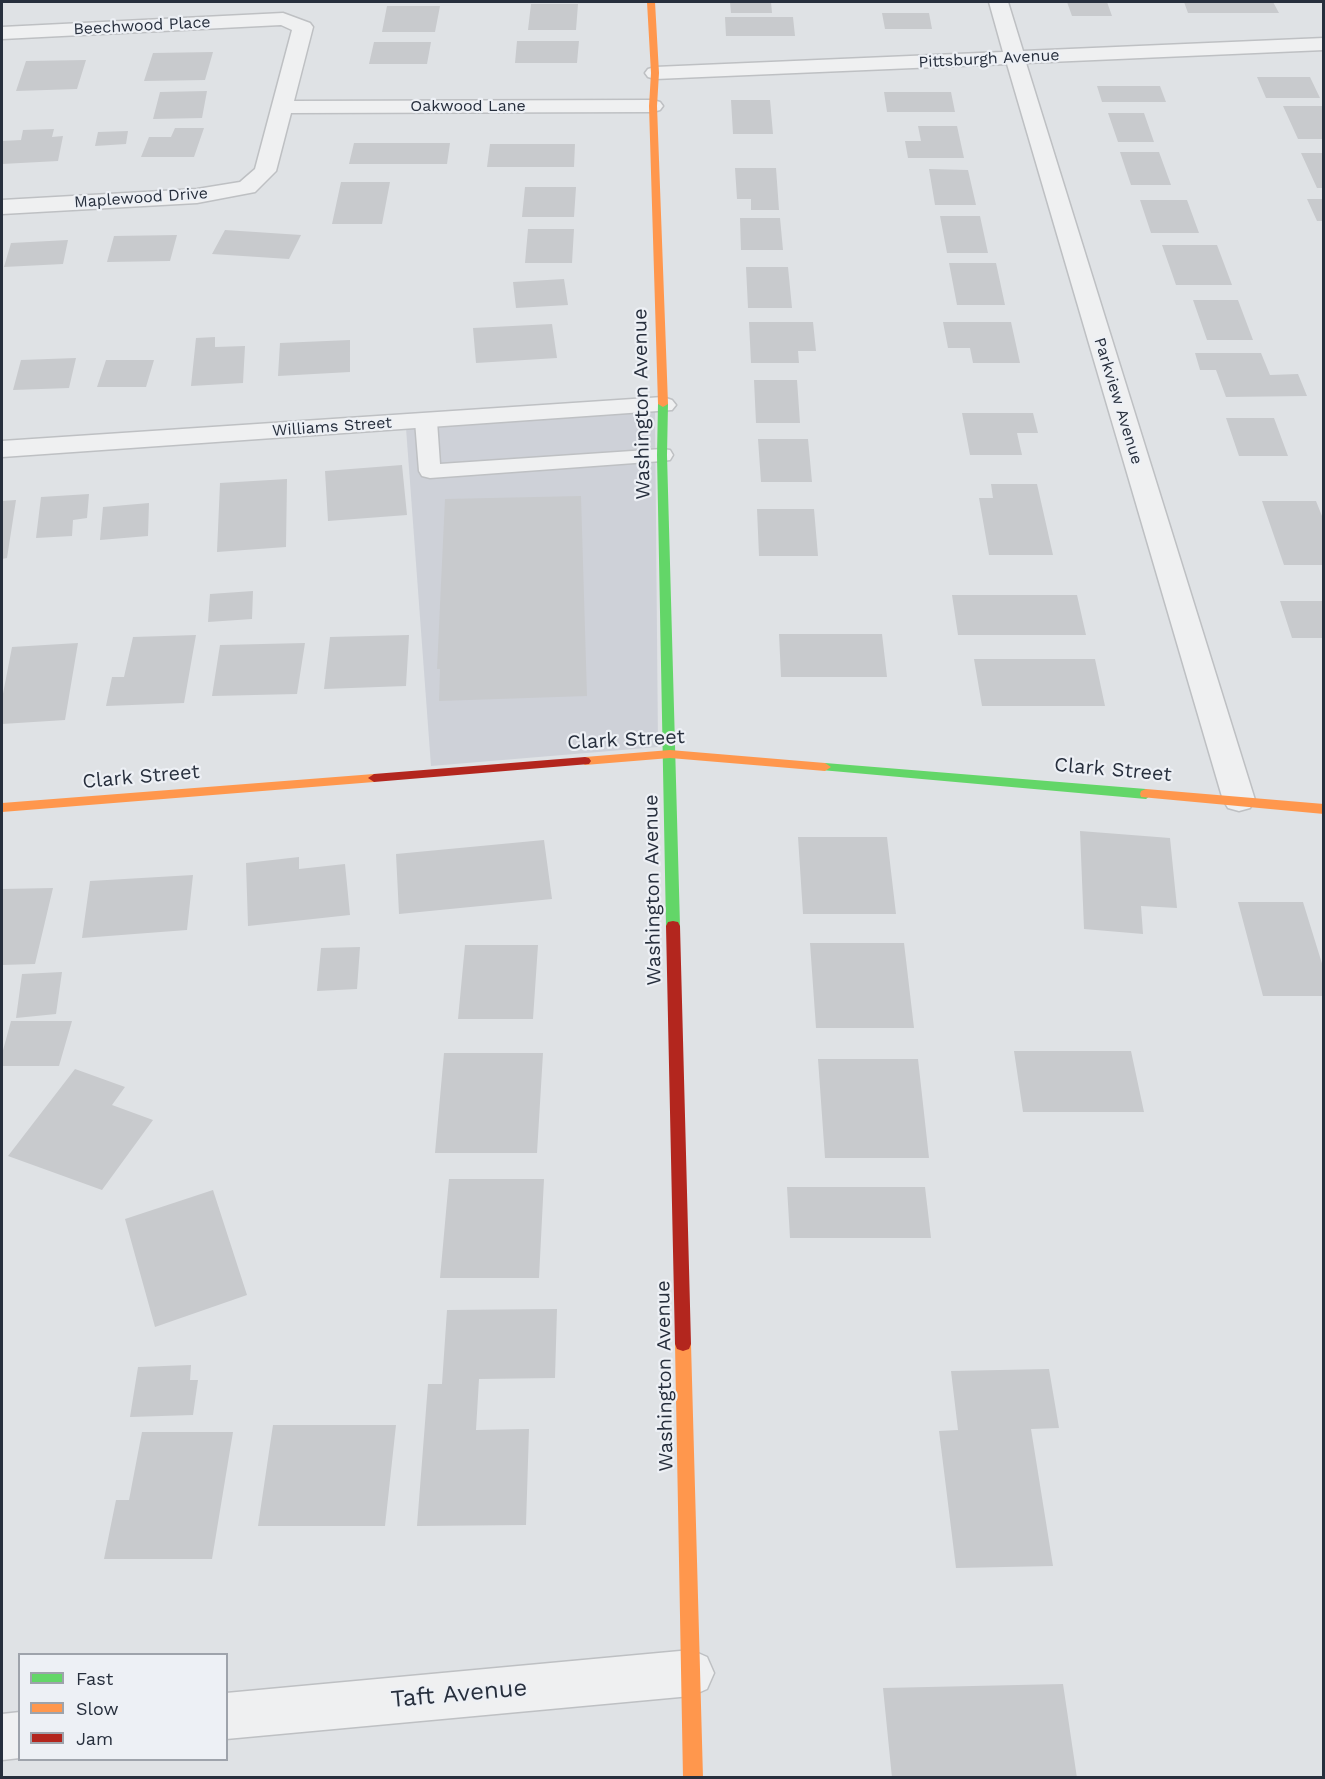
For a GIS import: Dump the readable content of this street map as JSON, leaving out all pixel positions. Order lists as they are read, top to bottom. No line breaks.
{"streets":{"street":["Beechwood Place","Pittsburgh Avenue","Oakwood Lane","Maplewood Drive","Parkview Avenue","Washington Avenue","Williams Street","Clark Street","Taft Avenue"]},"crossings":[["Beechwood Place","Maplewood Drive"],["Pittsburgh Avenue","Parkview Avenue"],["Pittsburgh Avenue","Washington Avenue"],["Oakwood Lane","Maplewood Drive"],["Oakwood Lane","Washington Avenue"],["Parkview Avenue","Clark Street"],["Washington Avenue","Williams Street"],["Washington Avenue","Clark Street"],["Washington Avenue","Taft Avenue"]],"legend":["Fast","Slow","Jam"]}
